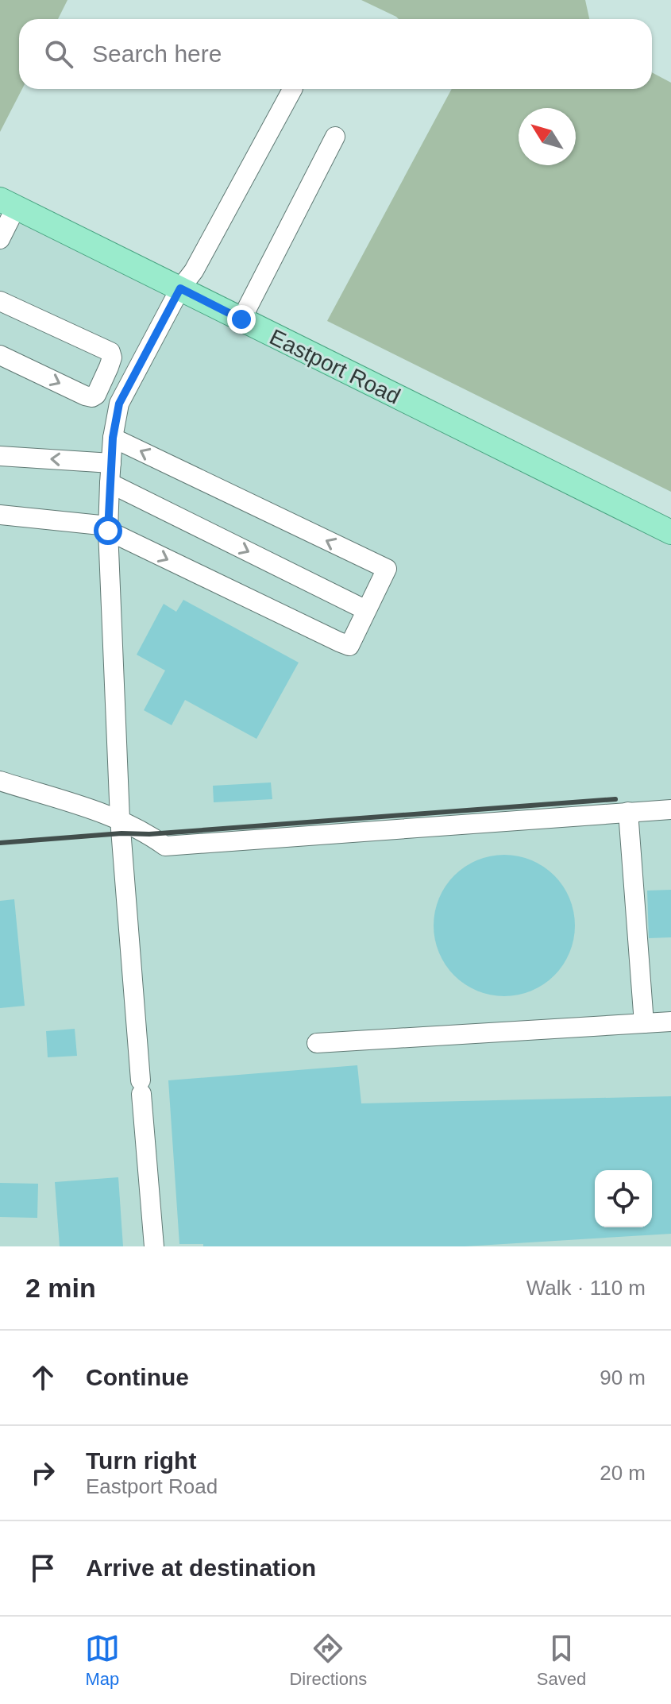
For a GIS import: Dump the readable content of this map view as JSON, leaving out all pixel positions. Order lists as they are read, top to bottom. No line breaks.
{"streets":{"main road":["Eastport Road"]},"north":"top left","page":{"search":"Search here","heading":["2 min","Walk · 110 m"],"list":[["Continue","90 m"],["Turn right","Eastport Road","20 m"],"Arrive at destination"],"nav":["Map","Directions","Saved"]}}
